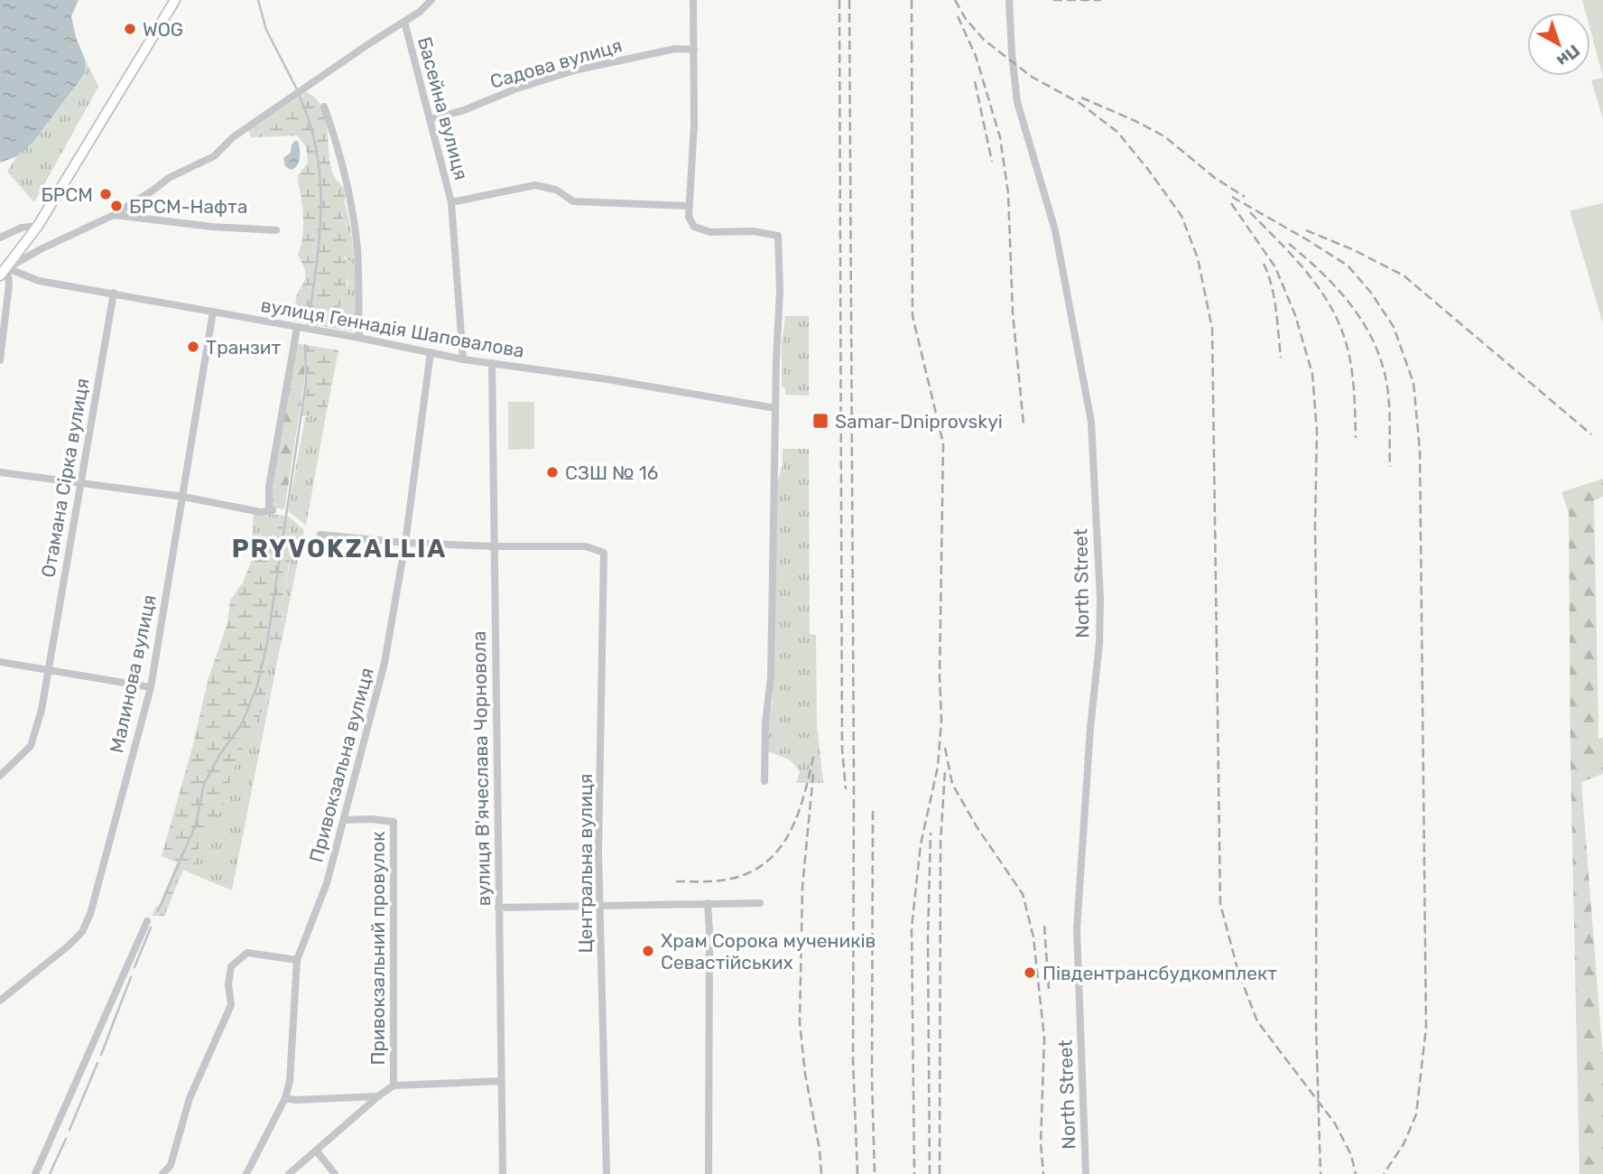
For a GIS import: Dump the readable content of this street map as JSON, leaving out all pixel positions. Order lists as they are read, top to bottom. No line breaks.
{"streets":{"street":["Садова вулиця","Басейна вулиця","вулиця Геннадія Шаповалова","Отамана Сірка вулиця","North Street","Малинова вулиця","Привокзальна вулиця","вулиця В'ячеслава Чорновола","Центральна вулиця","Привокзальний провулок"]},"crossings":[["Садова вулиця","Басейна вулиця"],["Басейна вулиця","вулиця Геннадія Шаповалова"],["вулиця Геннадія Шаповалова","Отамана Сірка вулиця"],["вулиця Геннадія Шаповалова","Малинова вулиця"],["вулиця Геннадія Шаповалова","Привокзальна вулиця"],["вулиця Геннадія Шаповалова","вулиця В'ячеслава Чорновола"],["Привокзальна вулиця","Привокзальний провулок"],["вулиця В'ячеслава Чорновола","Центральна вулиця"]],"districts":["PRYVOKZALLIA"],"places":{"other":["WOG","БРСМ","БРСМ-Нафта","Транзит","СЗШ № 16","Храм Сорока мучеників Севастійських","Південтрансбудкомплект"],"transit":["Samar-Dniprovskyi"]},"north":"bottom right"}
